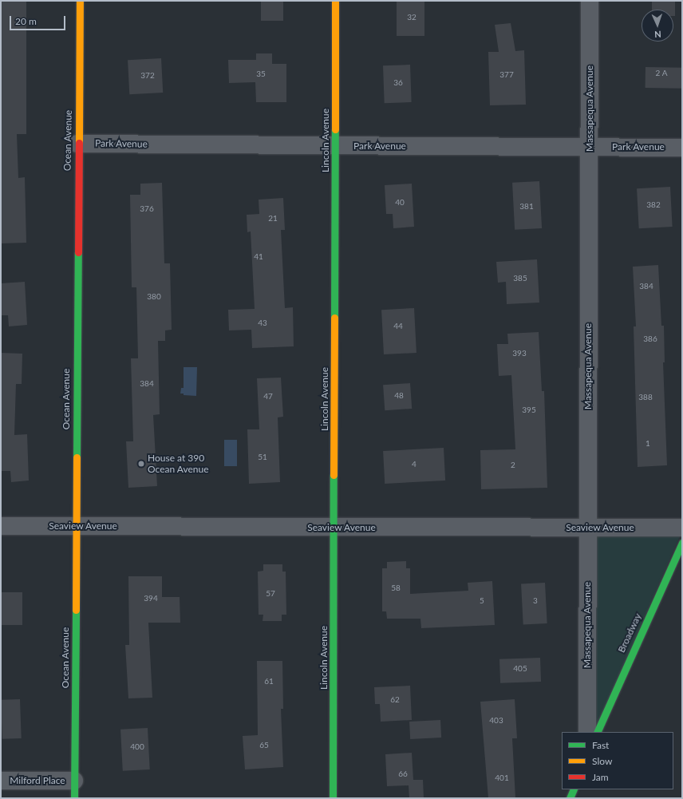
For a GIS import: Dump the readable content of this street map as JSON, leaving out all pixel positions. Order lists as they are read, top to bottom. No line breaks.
{"streets":{"street":["Massapequa Avenue","Ocean Avenue","Lincoln Avenue","Park Avenue","Seaview Avenue","Broadway","Milford Place"]},"crossings":[["Massapequa Avenue","Park Avenue"],["Massapequa Avenue","Seaview Avenue"],["Ocean Avenue","Park Avenue"],["Ocean Avenue","Seaview Avenue"],["Ocean Avenue","Milford Place"],["Lincoln Avenue","Park Avenue"],["Lincoln Avenue","Seaview Avenue"]],"places":["House at 390 Ocean Avenue"],"house_numbers":["32","2 A","35","377","372","36","40","382","381","376","21","41","385","384","380","43","44","386","393","384","48","47","388","395","1","51","4","2","58","57","394","5","3","405","61","62","403","65","400","66","401"],"legend":["Fast","Slow","Jam"],"scale_bar":"20 m","north":"bottom"}
